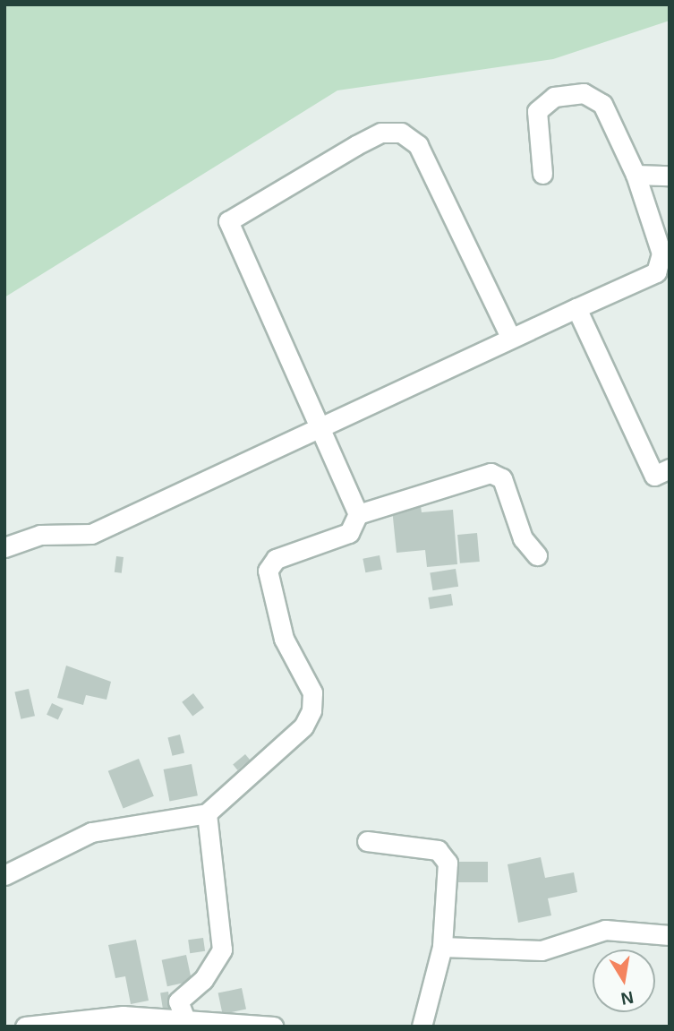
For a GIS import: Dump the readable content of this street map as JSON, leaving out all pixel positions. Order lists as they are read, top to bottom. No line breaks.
{"north":"bottom"}
